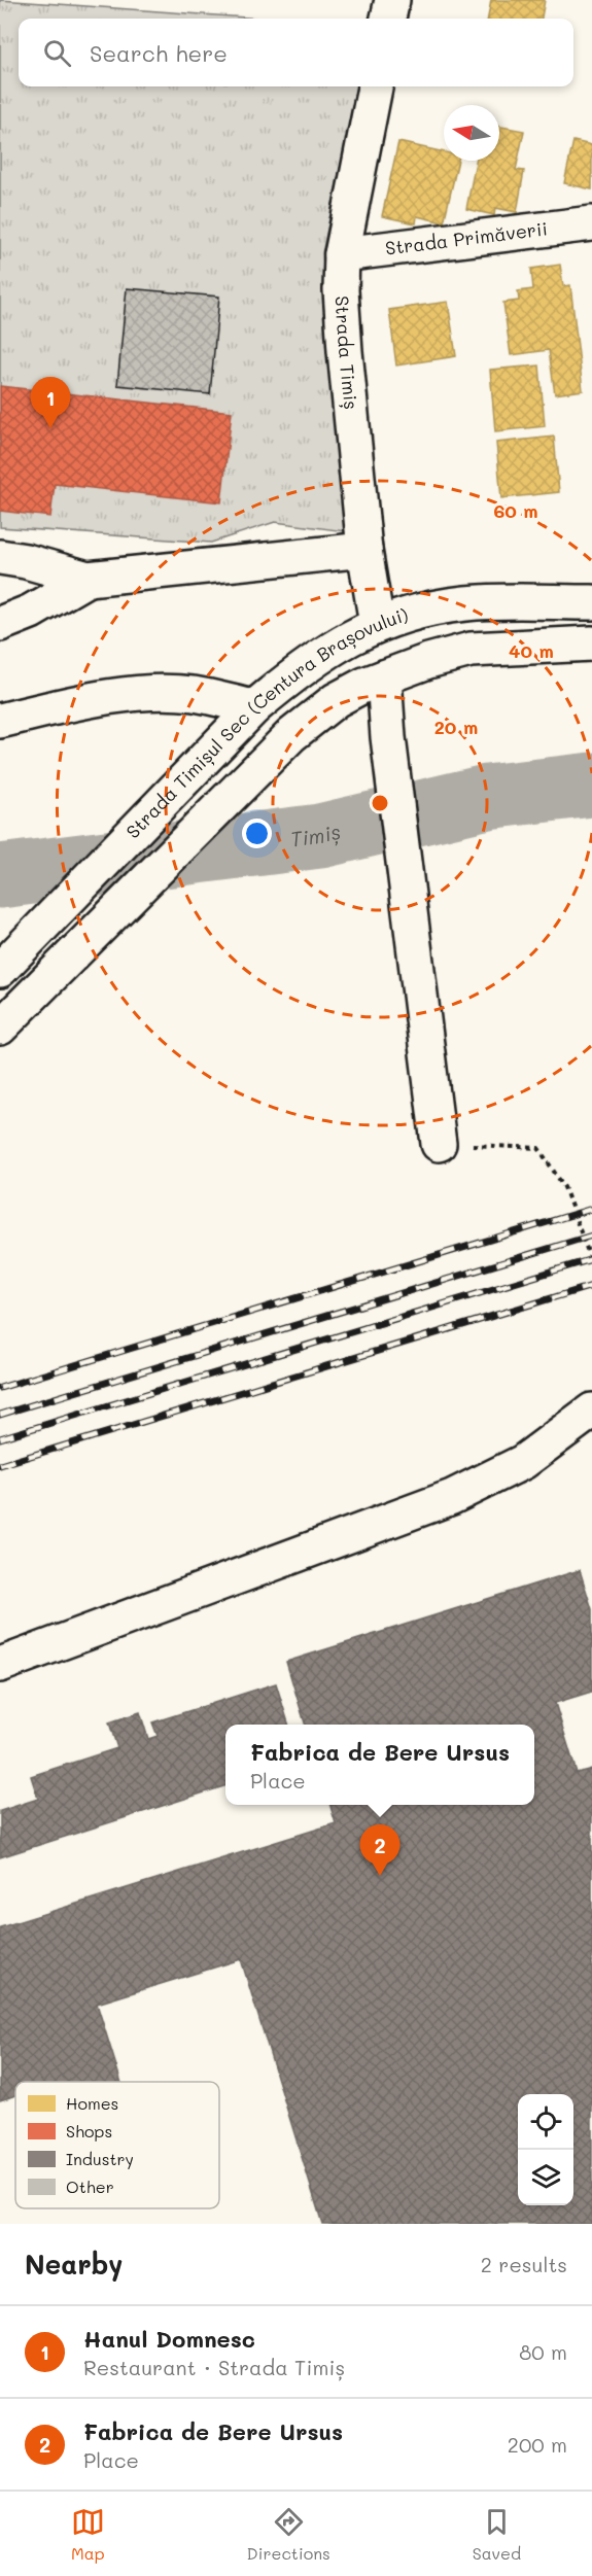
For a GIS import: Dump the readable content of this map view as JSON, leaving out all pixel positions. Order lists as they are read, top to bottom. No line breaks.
{"streets":{"main road":["Strada Primăverii","Strada Timiș","Strada Timișul Sec (Centura Brașovului)"]},"crossings":[["Strada Primăverii","Strada Timiș"],["Strada Timiș","Strada Timișul Sec (Centura Brașovului)"]],"water":["Timiș"],"legend":["Homes","Shops","Industry","Other"],"north":"left","page":{"search":"Search here","pins":["1","2"],"popup":["Fabrica de Bere Ursus","Place"],"heading":["Nearby","2 results"],"list":[{"mark":"1","name":"Hanul Domnesc","note":"Restaurant · Strada Timiș","value":"80 m"},{"mark":"2","name":"Fabrica de Bere Ursus","note":"Place","value":"200 m"}],"nav":["Map","Directions","Saved"]},"rings":["60 m","40 m","20 m"]}
